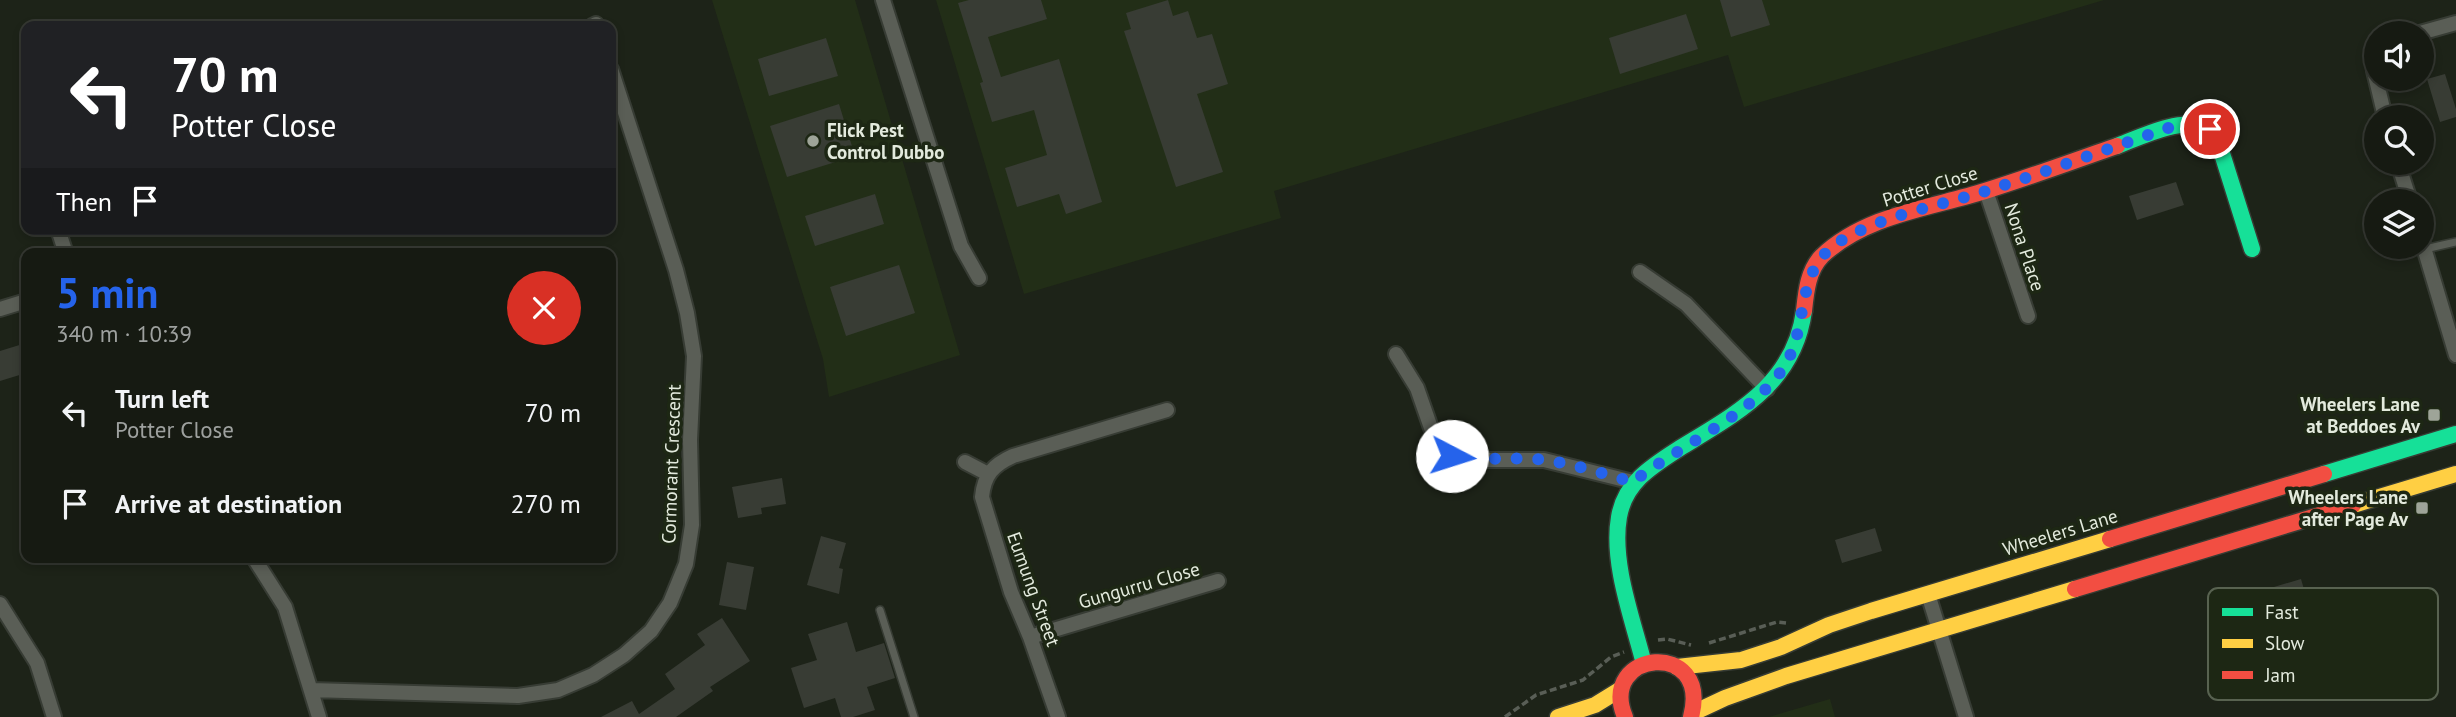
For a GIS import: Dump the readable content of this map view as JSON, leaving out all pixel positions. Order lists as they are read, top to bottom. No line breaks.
{"streets":{"main road":["Potter Close","Wheelers Lane"],"street":["Nona Place","Cormorant Crescent","Gungurru Close","Eumung Street"]},"crossings":[["Potter Close","Nona Place"],["Potter Close","Wheelers Lane"],["Gungurru Close","Eumung Street"]],"places":{"other":["Flick Pest Control Dubbo"],"transit":["Wheelers Lane at Beddoes Av","Wheelers Lane after Page Av"]},"legend":["Fast","Slow","Jam"],"page":{"turn":["70 m","Potter Close"],"then":"Then","heading":["5 min","340 m · 10:39"],"list":[{"name":"Turn left","note":"Potter Close","value":"70 m"},{"name":"Arrive at destination","value":"270 m"}]}}
